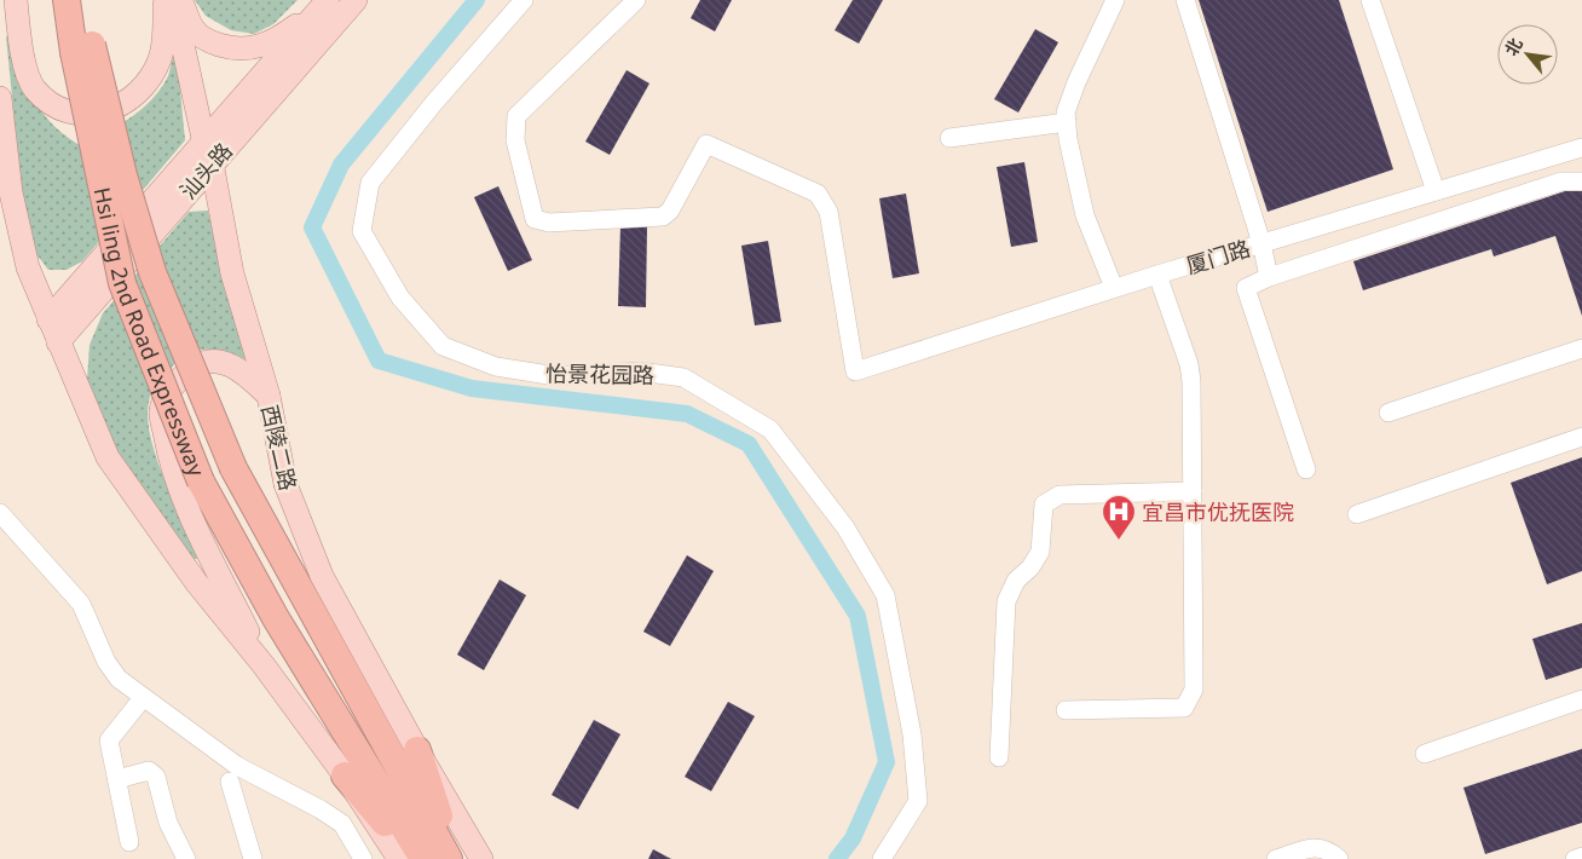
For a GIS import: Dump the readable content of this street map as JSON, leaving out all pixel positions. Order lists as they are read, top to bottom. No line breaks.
{"streets":{"highway":["Hsi ling 2nd Road Expressway"],"main road":["汕头路","西陵二路"],"street":["厦门路","怡景花园路"]},"crossings":[["汕头路","西陵二路"]],"places":{"hospital":["宜昌市优抚医院"]},"north":"top left"}
